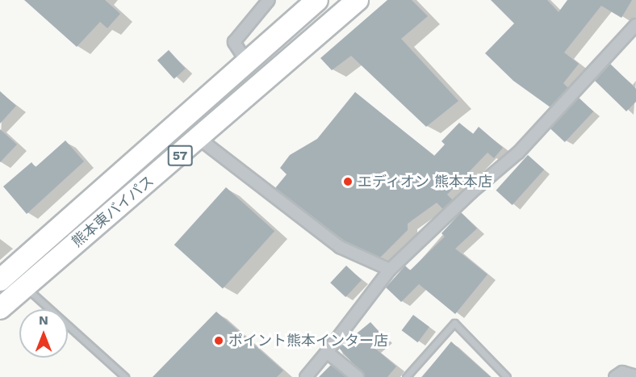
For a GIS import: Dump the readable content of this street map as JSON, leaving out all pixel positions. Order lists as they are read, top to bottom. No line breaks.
{"streets":{"highway":["57","熊本東バイパス"]},"places":["エディオン 熊本本店","ポイント熊本インター店"],"north":"top"}
